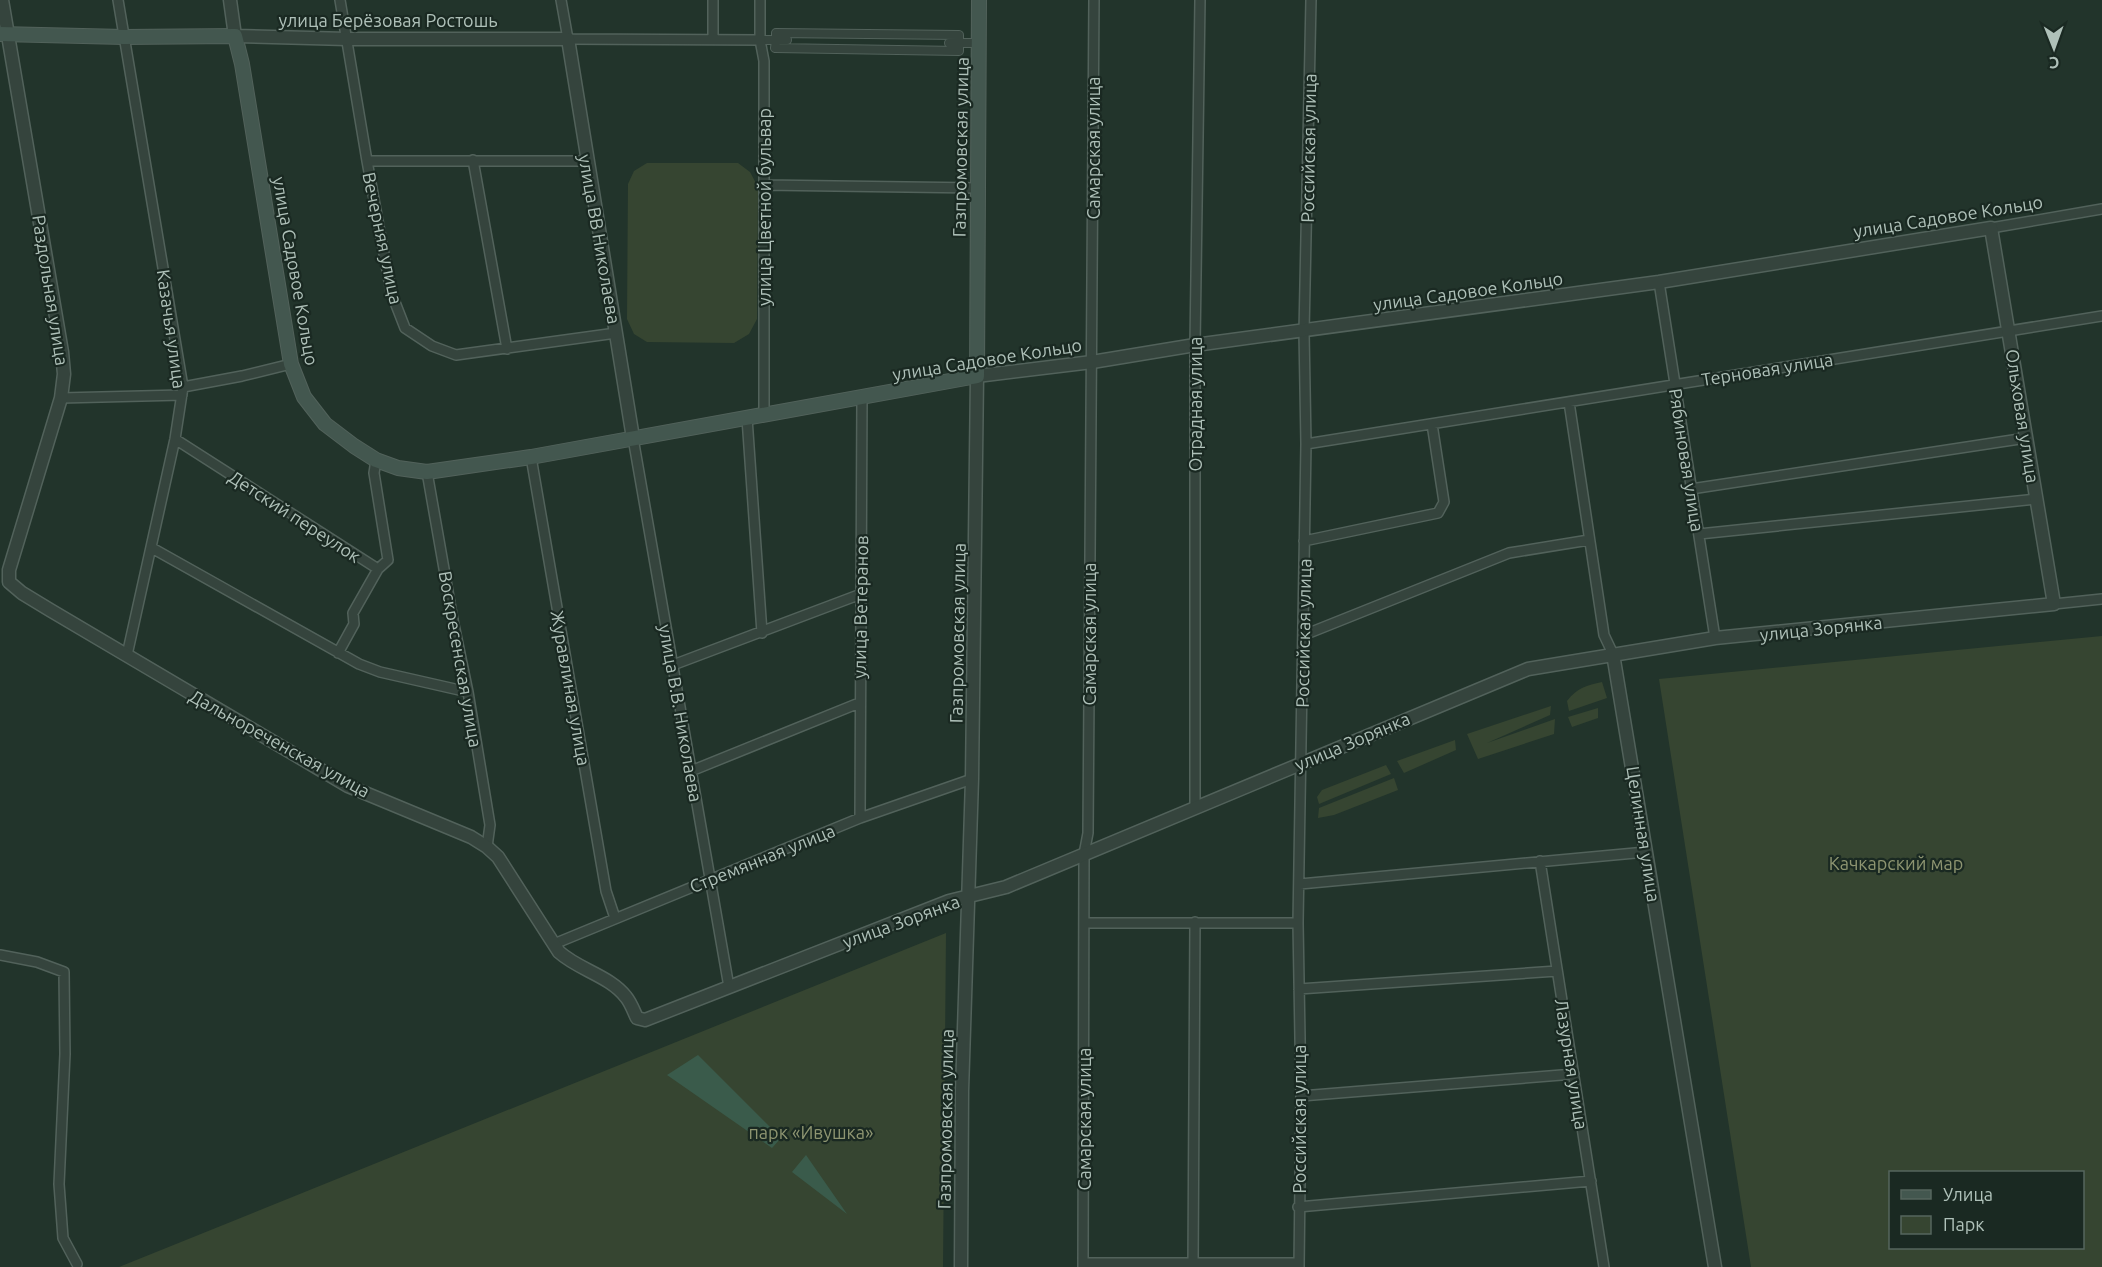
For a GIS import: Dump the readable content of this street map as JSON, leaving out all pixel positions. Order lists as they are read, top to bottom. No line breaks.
{"streets":{"main road":["улица Берёзовая Ростошь","Газпромовская улица","улица Садовое Кольцо"],"street":["Самарская улица","Российская улица","улица Цветной бульвар","Вечерняя улица","улица ВВ Николаева","Раздольная улица","Казачья улица","Терновая улица","Отрадная улица","Ольховая улица","Рябиновая улица","Детский переулок","улица Ветеранов","улица Зорянка","Воскресенская улица","Журавлиная улица","улица В.В. Николаева","Дальнореченская улица","Целинная улица","Стремянная улица","Лазурная улица"]},"crossings":[["улица Берёзовая Ростошь","улица Цветной бульвар"],["улица Берёзовая Ростошь","улица Садовое Кольцо"],["улица Берёзовая Ростошь","Вечерняя улица"],["улица Берёзовая Ростошь","улица ВВ Николаева"],["улица Берёзовая Ростошь","Раздольная улица"],["улица Берёзовая Ростошь","Казачья улица"],["Газпромовская улица","улица Садовое Кольцо"],["Газпромовская улица","улица Зорянка"],["Газпромовская улица","Стремянная улица"],["Самарская улица","улица Садовое Кольцо"],["Самарская улица","улица Зорянка"],["Российская улица","улица Садовое Кольцо"],["Российская улица","Терновая улица"],["Российская улица","улица Зорянка"],["улица Цветной бульвар","улица Садовое Кольцо"],["улица Садовое Кольцо","улица ВВ Николаева"],["улица Садовое Кольцо","Отрадная улица"],["улица Садовое Кольцо","Ольховая улица"],["улица Садовое Кольцо","Рябиновая улица"],["улица Садовое Кольцо","Детский переулок"],["улица Садовое Кольцо","улица Ветеранов"],["улица Садовое Кольцо","Воскресенская улица"],["улица Садовое Кольцо","Журавлиная улица"],["улица Садовое Кольцо","улица В.В. Николаева"],["Вечерняя улица","улица ВВ Николаева"],["улица ВВ Николаева","улица В.В. Николаева"],["Раздольная улица","Дальнореченская улица"],["Казачья улица","Детский переулок"],["Казачья улица","Дальнореченская улица"],["Терновая улица","Ольховая улица"],["Терновая улица","Рябиновая улица"],["Терновая улица","Целинная улица"],["Отрадная улица","улица Зорянка"],["Ольховая улица","улица Зорянка"],["Рябиновая улица","улица Зорянка"],["улица Ветеранов","Стремянная улица"],["улица Зорянка","улица В.В. Николаева"],["улица Зорянка","Дальнореченская улица"],["улица Зорянка","Целинная улица"],["Воскресенская улица","Дальнореченская улица"],["Журавлиная улица","Стремянная улица"],["улица В.В. Николаева","Стремянная улица"],["Дальнореченская улица","Стремянная улица"]],"parks":["Качкарский мар","парк «Ивушка»"],"legend":["Улица","Парк"],"north":"bottom"}
